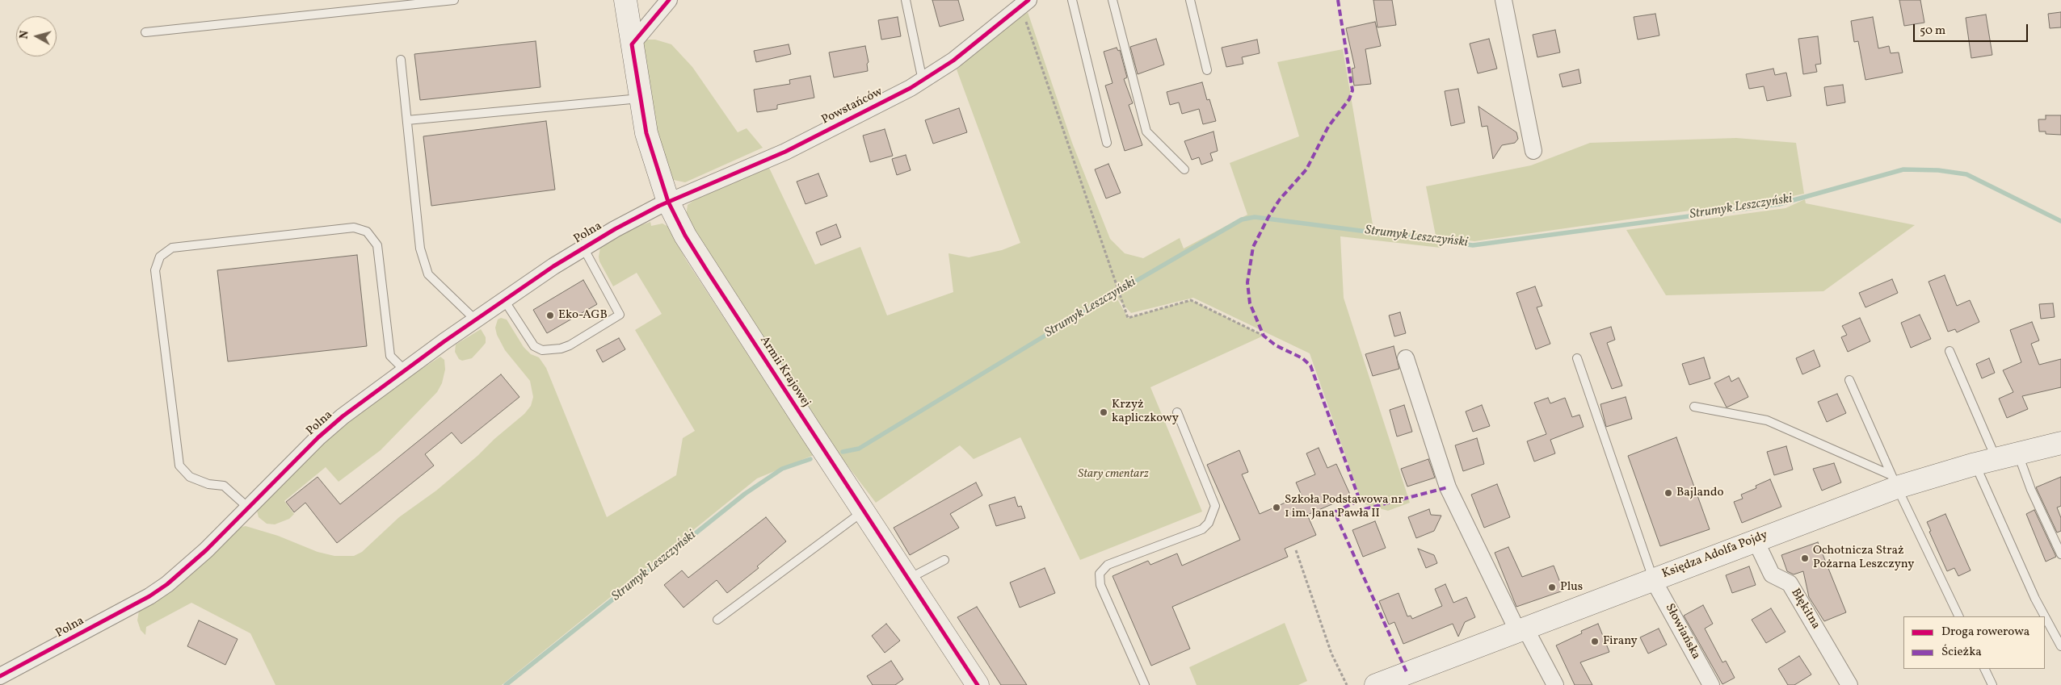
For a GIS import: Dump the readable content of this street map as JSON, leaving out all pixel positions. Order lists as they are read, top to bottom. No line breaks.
{"streets":{"street":["Powstańców","Polna","Armii Krajowej","Księdza Adolfa Pojdy","Błękitna","Słowiańska"]},"crossings":[["Powstańców","Polna"],["Powstańców","Armii Krajowej"],["Polna","Armii Krajowej"],["Księdza Adolfa Pojdy","Błękitna"],["Księdza Adolfa Pojdy","Słowiańska"]],"water":["Strumyk Leszczyński"],"parks":["Stary cmentarz"],"places":["Eko-AGB","Krzyż kapliczkowy","Bajlando","Szkoła Podstawowa nr 1 im. Jana Pawła II","Ochotnicza Straż Pożarna Leszczyny","Plus","Firany"],"legend":["Droga rowerowa","Ścieżka"],"scale_bar":"50 m","north":"left"}
